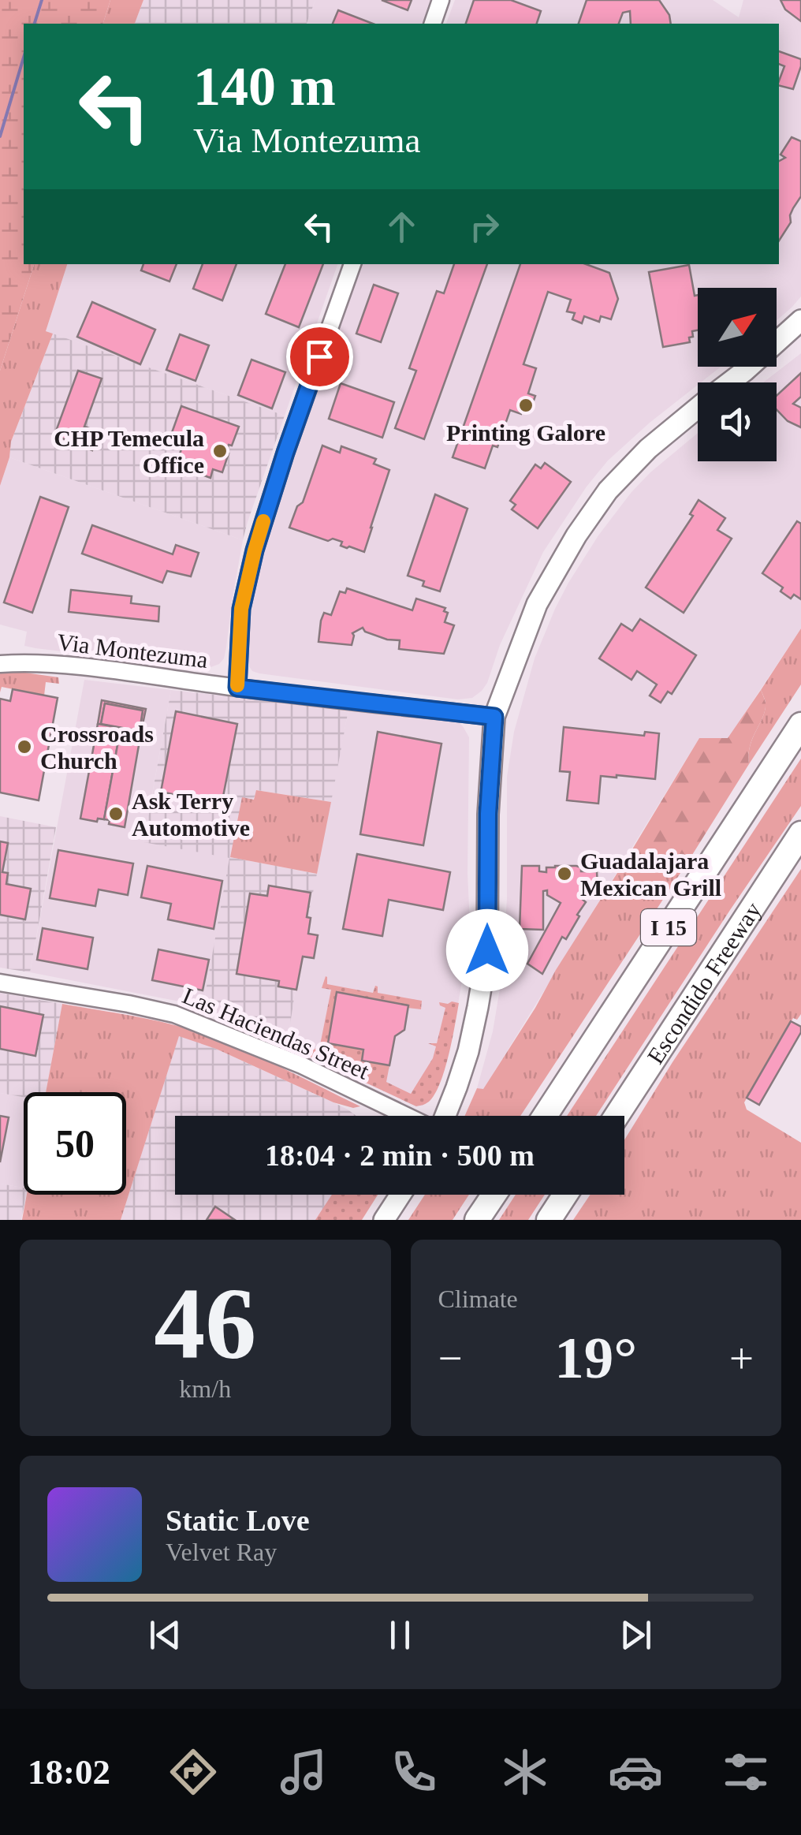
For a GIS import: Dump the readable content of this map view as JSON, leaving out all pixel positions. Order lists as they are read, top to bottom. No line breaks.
{"streets":{"highway":["I 15","Escondido Freeway"],"street":["Via Montezuma","Las Haciendas Street"]},"places":["Printing Galore","CHP Temecula Office","Crossroads Church","Ask Terry Automotive","Guadalajara Mexican Grill"],"north":"top right","page":{"turn":["140 m","Via Montezuma"],"limit":"50","trip":"18:04 · 2 min · 500 m","tile":[["46","km/h"],"Climate"],"heat":["−","19°","+"],"song":["Static Love","Velvet Ray"],"tabs":"18:02"}}
